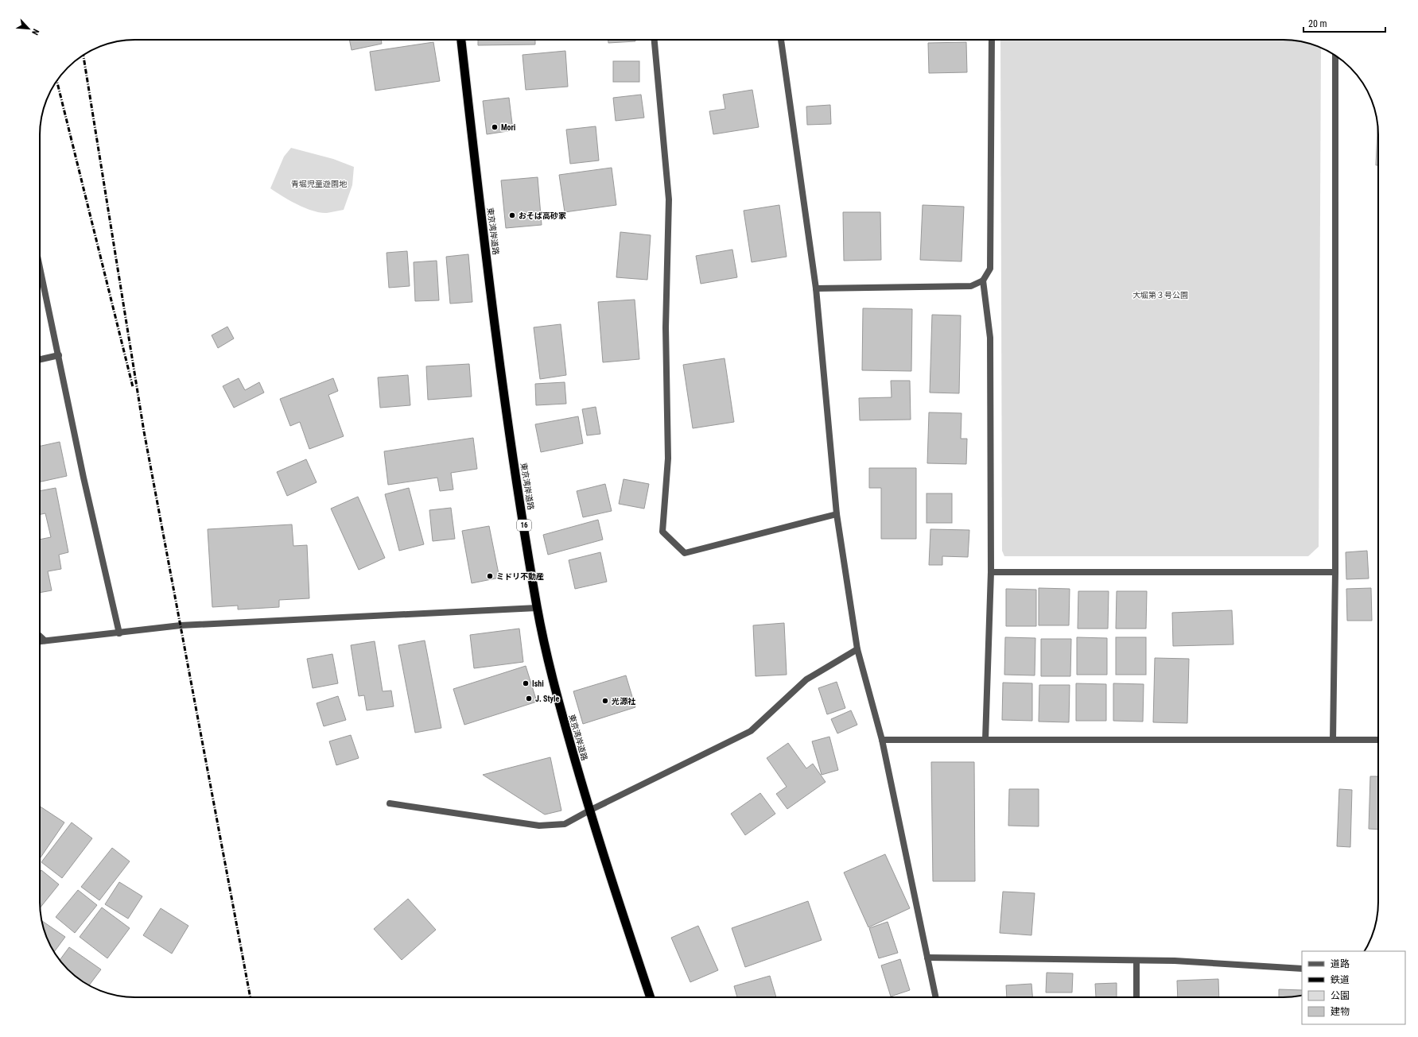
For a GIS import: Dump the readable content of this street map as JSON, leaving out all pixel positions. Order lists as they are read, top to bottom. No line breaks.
{"streets":{"highway":["東京湾岸道路","16"]},"parks":["青堀児童遊園地","大堀第３号公園"],"places":["Mori","おそば高砂家","ミドリ不動産","Ishi","J. Style","光源社"],"legend":["道路","鉄道","公園","建物"],"scale_bar":"20 m","north":"bottom right"}
